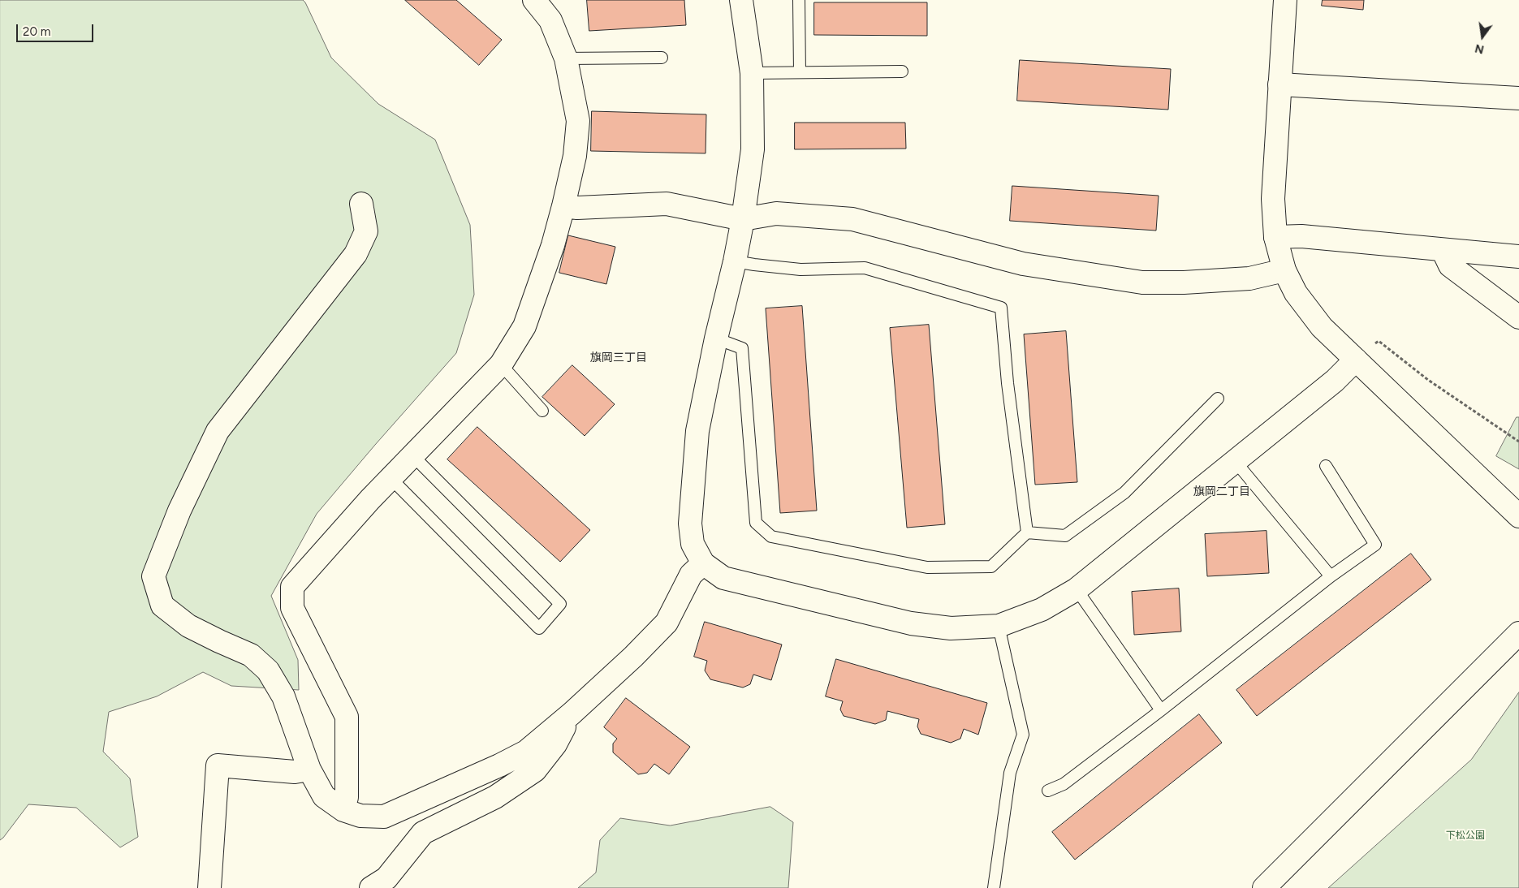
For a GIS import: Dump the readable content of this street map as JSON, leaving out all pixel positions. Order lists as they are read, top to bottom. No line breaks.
{"districts":["旗岡三丁目","旗岡二丁目"],"parks":["下松公園"],"scale_bar":"20 m","north":"bottom"}
